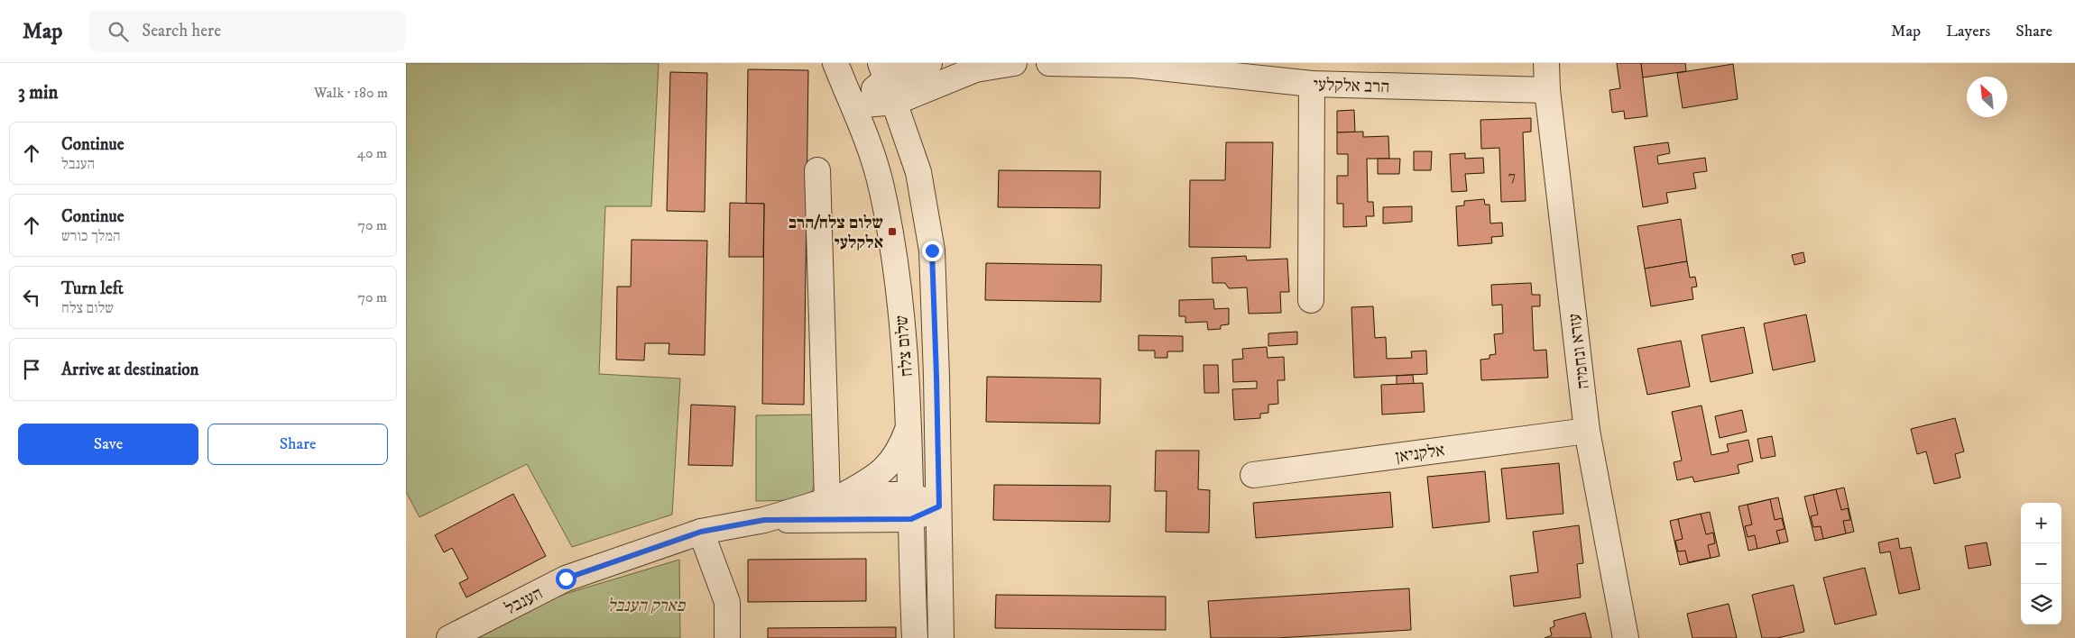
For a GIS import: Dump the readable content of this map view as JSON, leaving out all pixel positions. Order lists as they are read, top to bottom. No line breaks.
{"streets":{"street":["הרב אלקלעי","שלום צלח","עזרא ונחמיה","אלקניאן","הענבל"]},"crossings":[["הרב אלקלעי","עזרא ונחמיה"],["עזרא ונחמיה","אלקניאן"]],"parks":["פארק הענבל"],"places":{"transit":["שלום צלח/הרב אלקלעי"]},"house_numbers":["7"],"north":"top left","page":{"header":"Map","search":"Search here","nav":["Map","Layers","Share"],"heading":["3 min","Walk · 180 m"],"list":[["Continue","הענבל","40 m"],["Continue","המלך כורש","70 m"],["Turn left","שלום צלח","70 m"],"Arrive at destination"],"buttons":["Save","Share"],"map_buttons":["+","−"]}}
